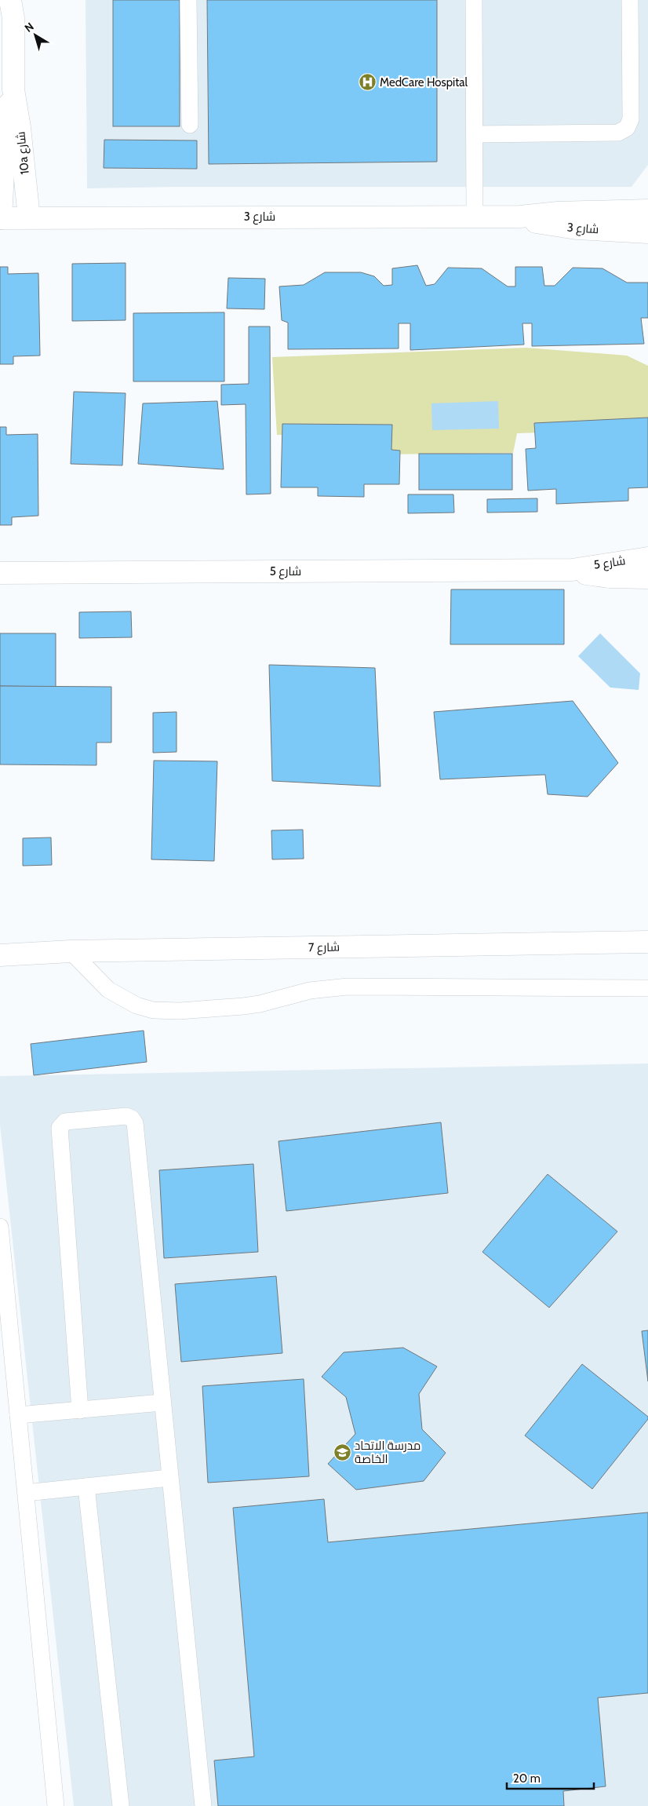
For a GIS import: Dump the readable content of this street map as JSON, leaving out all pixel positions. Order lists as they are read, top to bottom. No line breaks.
{"streets":{"street":["10a شارع","شارع 3","شارع 5","شارع 7"]},"crossings":[["10a شارع","شارع 3"]],"places":{"hospital":["MedCare Hospital"],"school or university":["مدرسة الاتحاد الخاصة"]},"scale_bar":"20 m","north":"top left"}
